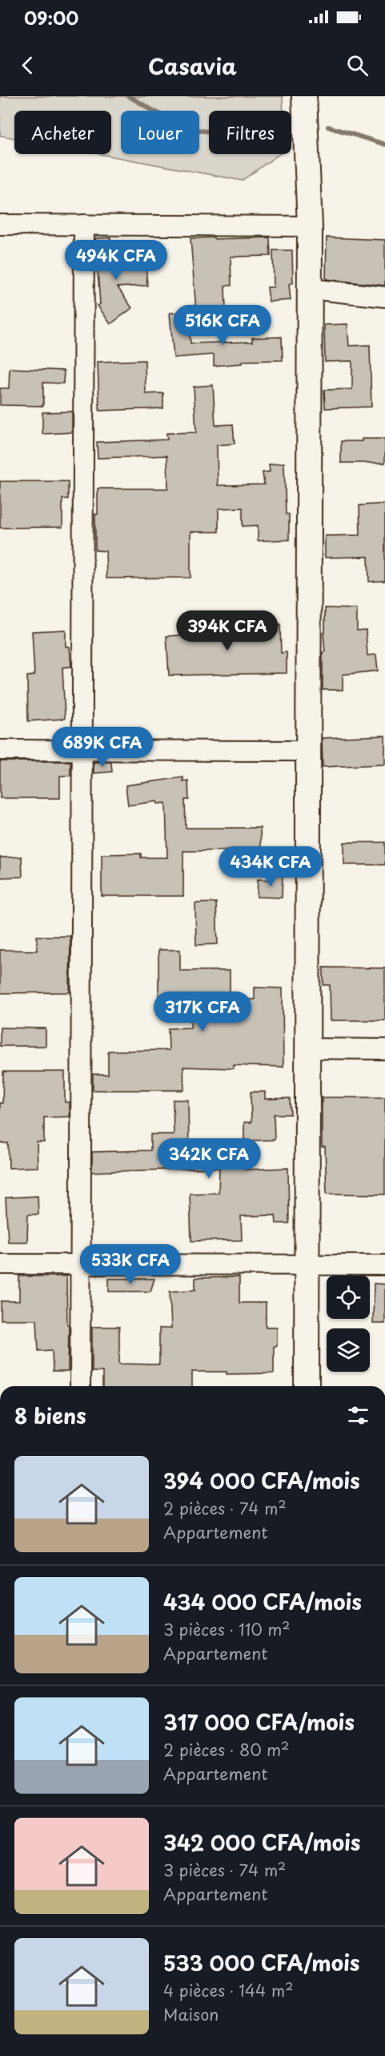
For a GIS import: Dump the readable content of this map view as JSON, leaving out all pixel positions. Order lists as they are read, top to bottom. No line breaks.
{"page":{"status":"09:00","header":"Casavia","chip":["Acheter","Louer","Filtres"],"price":["494K CFA","516K CFA","394K CFA","689K CFA","434K CFA","317K CFA","342K CFA","533K CFA"],"heading":"8 biens","list":[{"name":"394 000 CFA/mois","note":"2 pièces · 74 m² · Appartement"},{"name":"434 000 CFA/mois","note":"3 pièces · 110 m² · Appartement"},{"name":"317 000 CFA/mois","note":"2 pièces · 80 m² · Appartement"},{"name":"342 000 CFA/mois","note":"3 pièces · 74 m² · Appartement"},{"name":"533 000 CFA/mois","note":"4 pièces · 144 m² · Maison"}]}}
